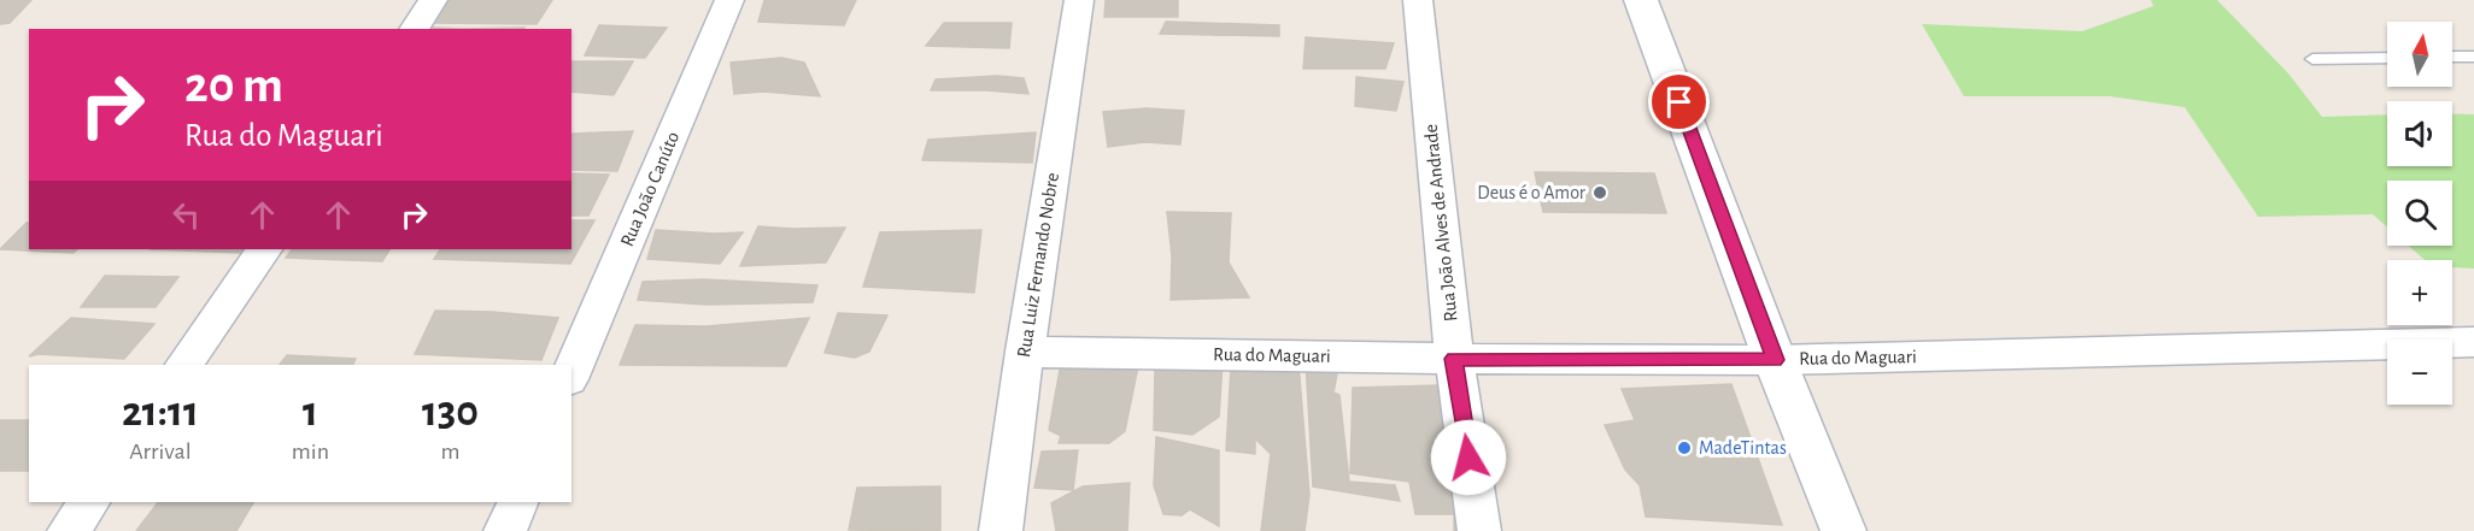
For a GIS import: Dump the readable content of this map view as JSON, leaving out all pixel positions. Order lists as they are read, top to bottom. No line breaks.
{"streets":{"street":["Rua João Canúto","Rua João Alves de Andrade","Rua Luiz Fernando Nobre","Rua do Maguari"]},"crossings":[["Rua João Alves de Andrade","Rua do Maguari"],["Rua Luiz Fernando Nobre","Rua do Maguari"]],"places":["Deus é o Amor","MadeTintas"],"north":"top","page":{"map_buttons":["+","−"],"turn":["20 m","Rua do Maguari"],"eta":["21:11","Arrival","1","min","130","m"]}}
